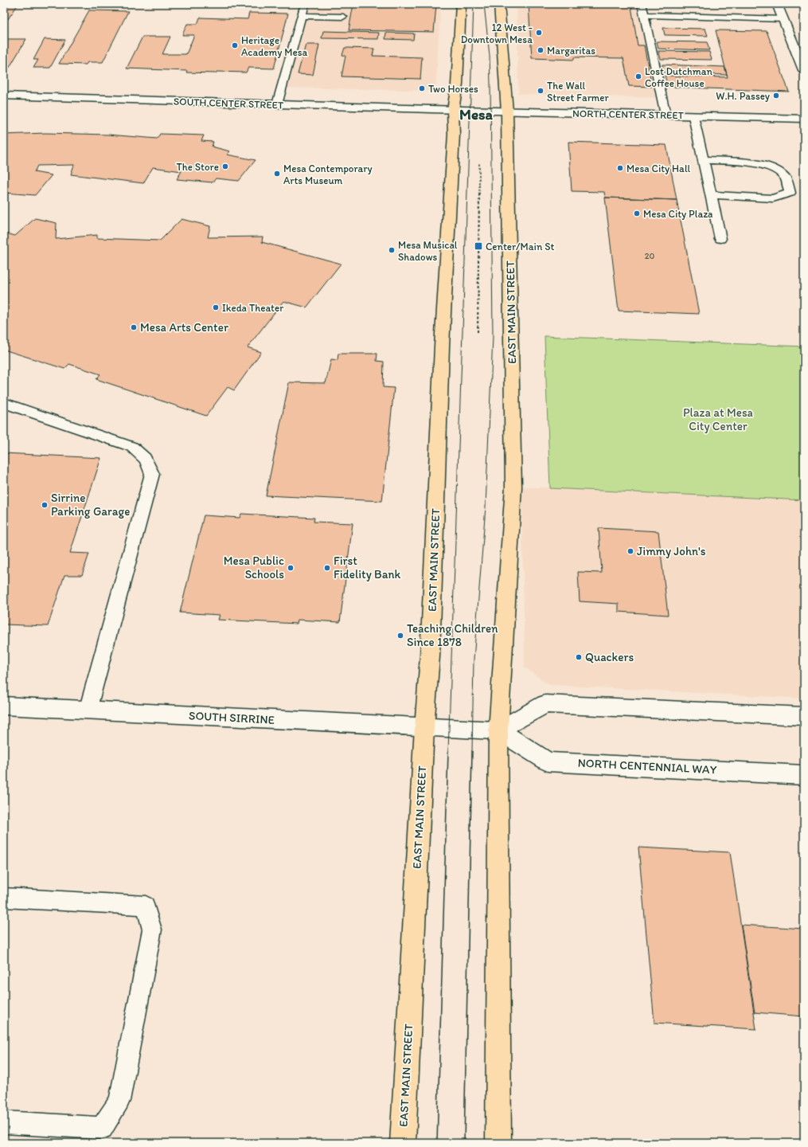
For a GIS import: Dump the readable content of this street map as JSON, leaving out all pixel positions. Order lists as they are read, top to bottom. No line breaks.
{"streets":{"main road":["EAST MAIN STREET"],"street":["SOUTH CENTER STREET","NORTH CENTER STREET","SOUTH SIRRINE","NORTH CENTENNIAL WAY"]},"crossings":[["SOUTH CENTER STREET","NORTH CENTER STREET"],["SOUTH CENTER STREET","EAST MAIN STREET"],["NORTH CENTER STREET","EAST MAIN STREET"],["EAST MAIN STREET","SOUTH SIRRINE"],["EAST MAIN STREET","NORTH CENTENNIAL WAY"],["SOUTH SIRRINE","NORTH CENTENNIAL WAY"]],"districts":["Mesa"],"parks":["Plaza at Mesa City Center"],"places":{"other":["12 West - Downtown Mesa","Heritage Academy Mesa","Margaritas","Lost Dutchman Coffee House","Two Horses","The Wall Street Farmer","W.H. Passey","The Store","Mesa City Hall","Mesa Contemporary Arts Museum","Mesa City Plaza","Mesa Musical Shadows","Ikeda Theater","Mesa Arts Center","Sirrine Parking Garage","Jimmy John's","Mesa Public Schools","First Fidelity Bank","Teaching Children Since 1878","Quackers"],"transit":["Center/Main St"]},"house_numbers":["20"]}
